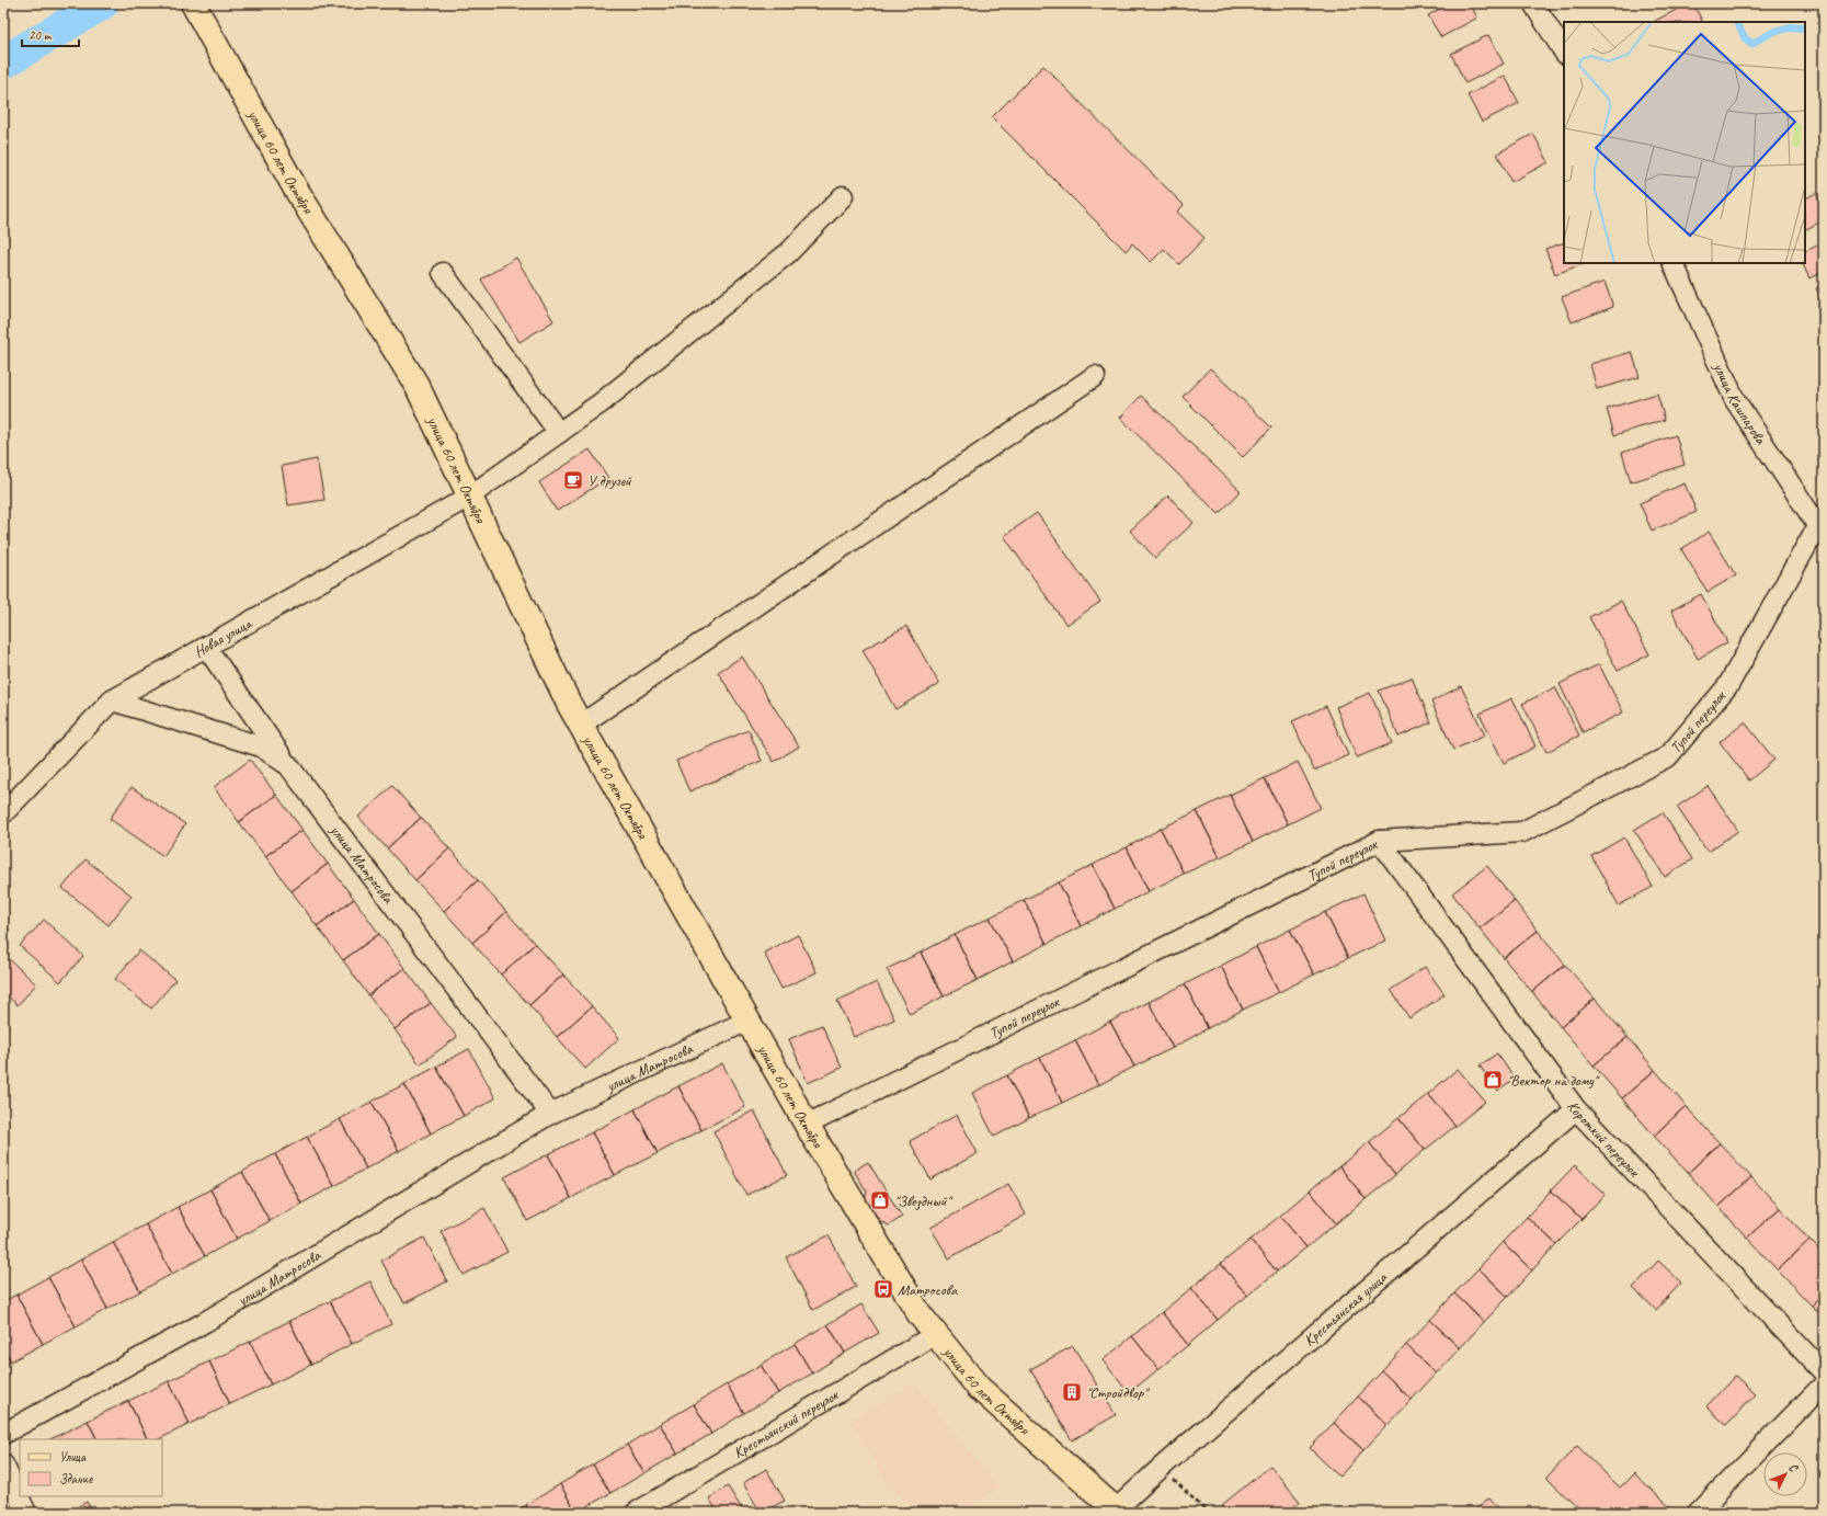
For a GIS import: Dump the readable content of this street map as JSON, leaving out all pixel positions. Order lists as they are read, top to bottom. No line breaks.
{"streets":{"main road":["улица 60 лет Октября"],"street":["улица Кашпарова","Новая улица","Тупой переулок","улица Матросова","Короткий переулок","Крестьянская улица","Крестьянский переулок"]},"crossings":[["улица 60 лет Октября","Новая улица"],["улица 60 лет Октября","Тупой переулок"],["улица 60 лет Октября","улица Матросова"],["улица 60 лет Октября","Крестьянская улица"],["улица 60 лет Октября","Крестьянский переулок"],["улица Кашпарова","Тупой переулок"],["Новая улица","улица Матросова"],["Тупой переулок","Короткий переулок"],["Короткий переулок","Крестьянская улица"]],"places":{"cafe":["У друзей"],"shop":["\"Вектор на дому\"","\"Звездный\""],"bus stop":["Матросова"],"building":["\"Стройдвор\""]},"legend":["Улица","Здание"],"scale_bar":"20 m","north":"top right"}
